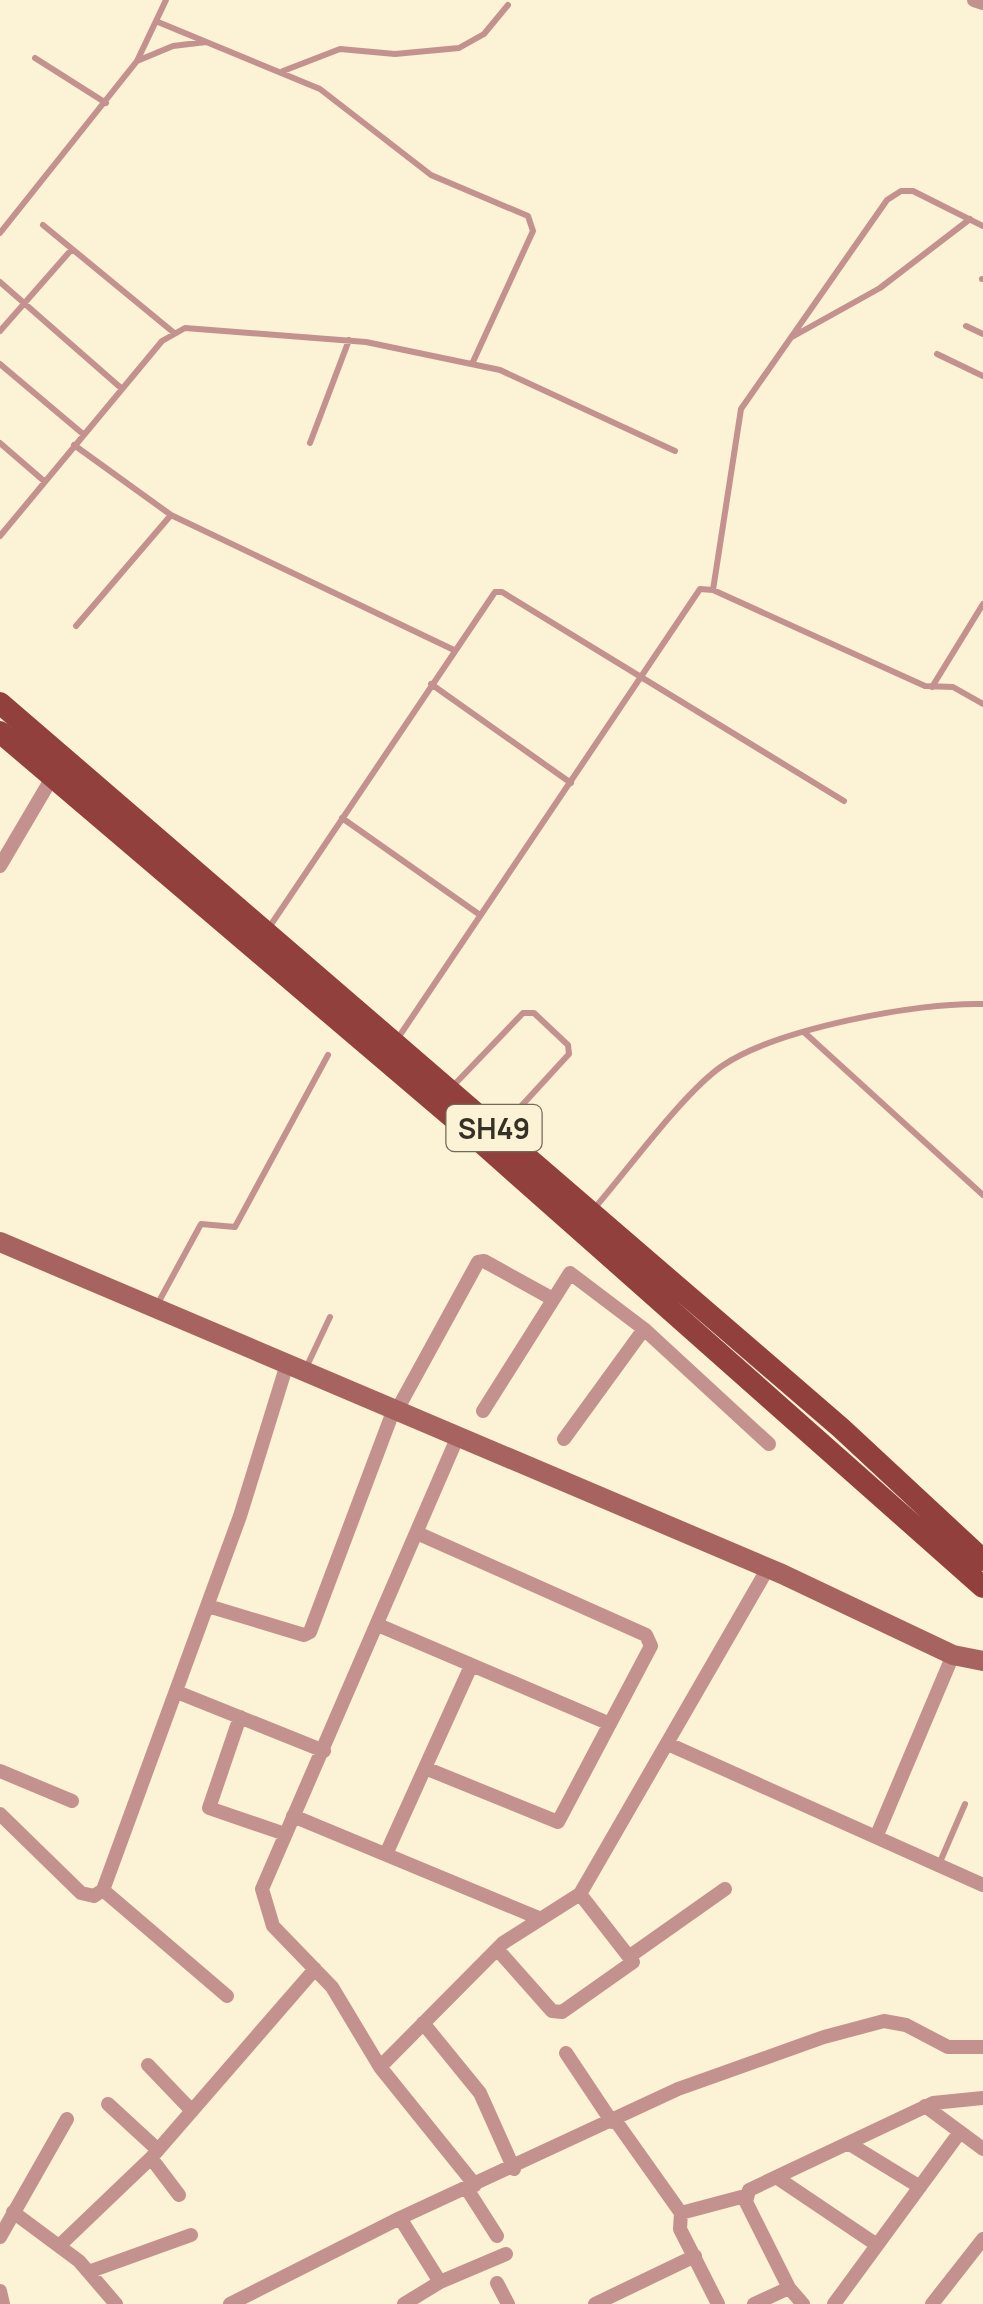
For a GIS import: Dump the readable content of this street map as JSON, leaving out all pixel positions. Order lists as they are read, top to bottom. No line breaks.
{"streets":{"main road":["SH49"]}}
